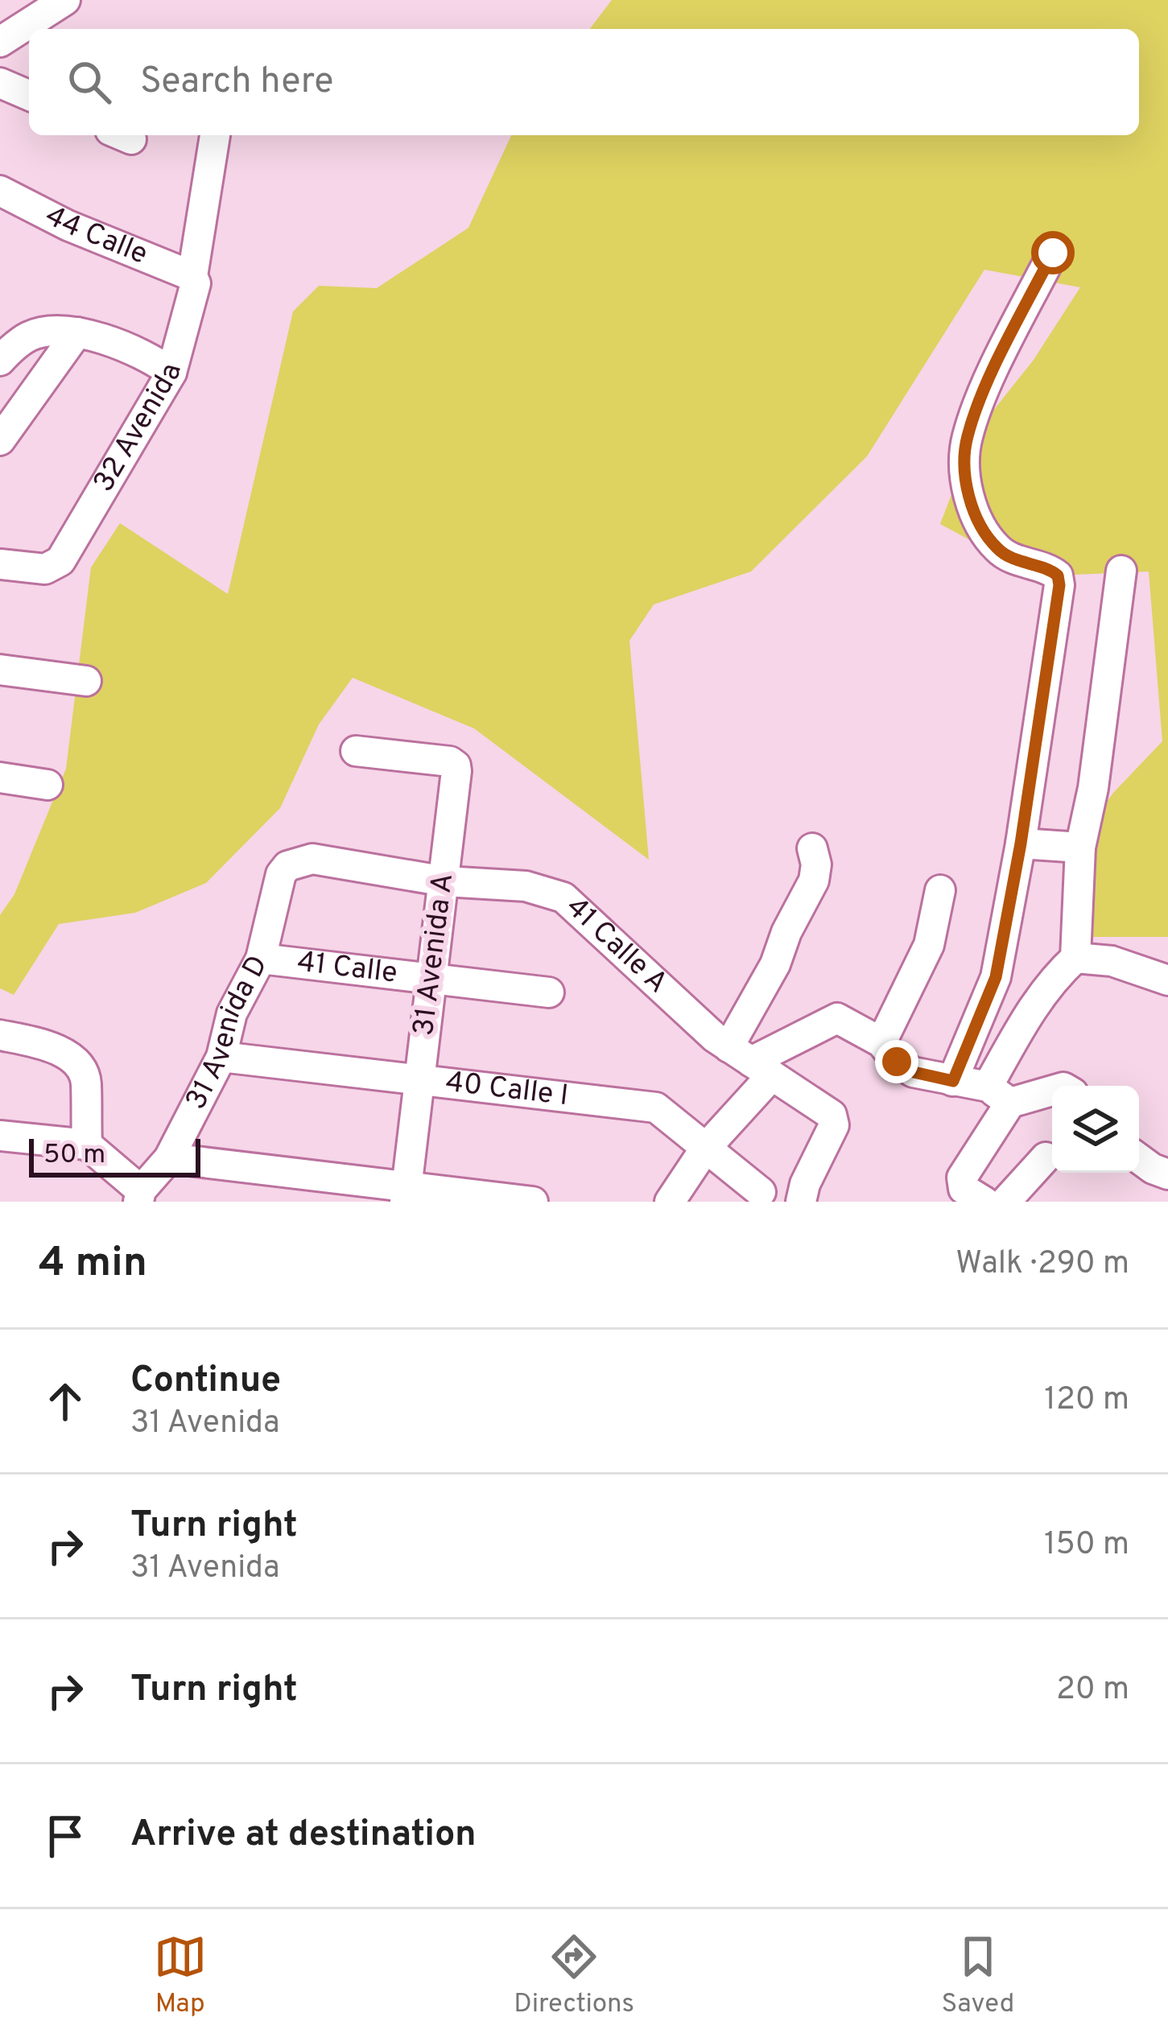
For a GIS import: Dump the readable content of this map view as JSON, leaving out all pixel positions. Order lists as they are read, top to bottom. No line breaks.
{"streets":{"street":["44 Calle","32 Avenida","41 Calle A","31 Avenida A","41 Calle","31 Avenida D","40 Calle I"]},"crossings":[["44 Calle","32 Avenida"],["41 Calle A","31 Avenida A"],["41 Calle A","31 Avenida D"],["31 Avenida A","41 Calle"],["31 Avenida A","40 Calle I"],["41 Calle","31 Avenida D"],["31 Avenida D","40 Calle I"]],"scale_bar":"50 m","page":{"search":"Search here","scale":"50 m","heading":["4 min","Walk · 290 m"],"list":[["Continue","31 Avenida","120 m"],["Turn right","31 Avenida","150 m"],["Turn right","20 m"],"Arrive at destination"],"nav":["Map","Directions","Saved"]}}
